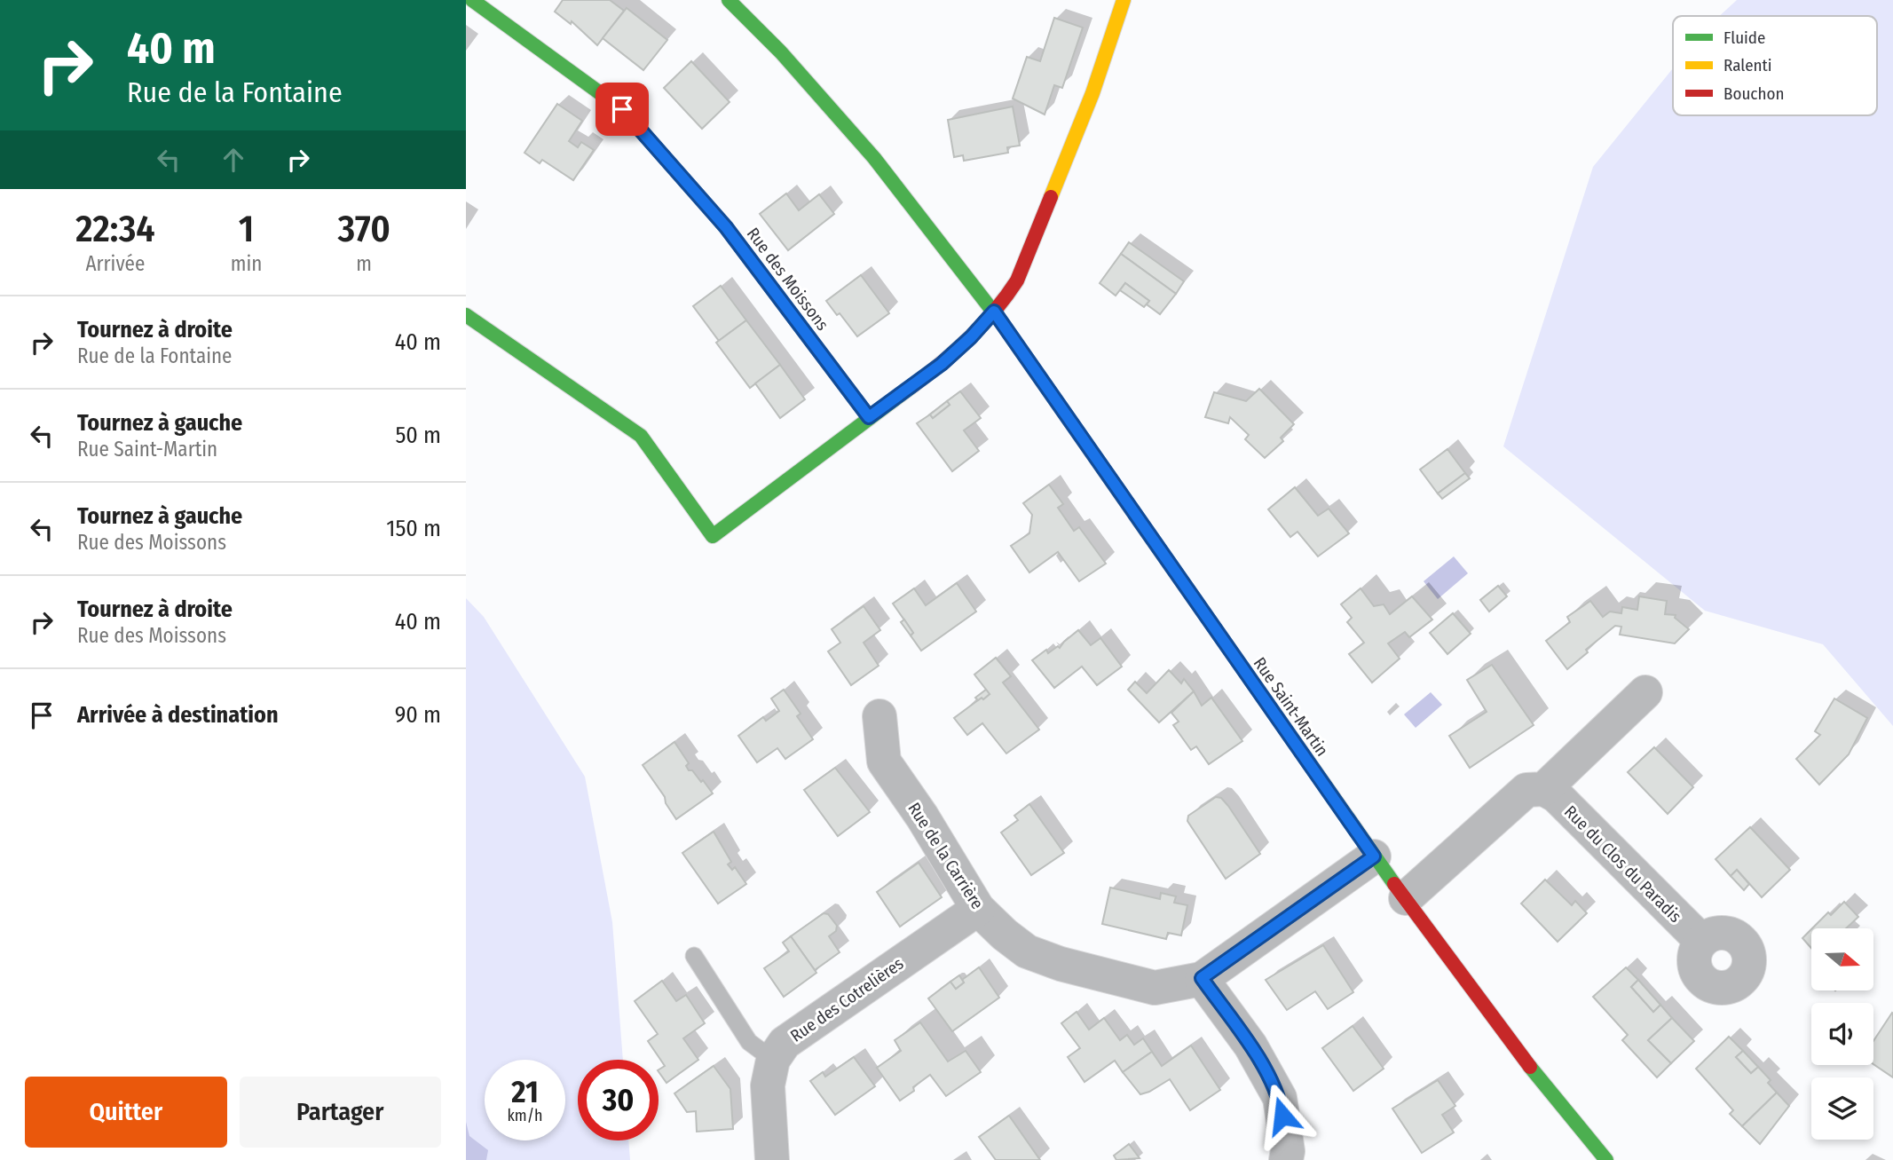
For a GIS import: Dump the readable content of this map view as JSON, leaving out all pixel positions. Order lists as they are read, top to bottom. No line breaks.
{"streets":{"street":["Rue des Moissons","Rue Saint-Martin","Rue de la Carrière","Rue du Clos du Paradis","Rue des Cotrelières"]},"crossings":[["Rue de la Carrière","Rue des Cotrelières"]],"legend":["Fluide","Ralenti","Bouchon"],"north":"right","page":{"turn":["40 m","Rue de la Fontaine"],"eta":["22:34","Arrivée","1","min","370","m"],"list":[{"name":"Tournez à droite","note":"Rue de la Fontaine","value":"40 m"},{"name":"Tournez à gauche","note":"Rue Saint-Martin","value":"50 m"},{"name":"Tournez à gauche","note":"Rue des Moissons","value":"150 m"},{"name":"Tournez à droite","note":"Rue des Moissons","value":"40 m"},{"name":"Arrivée à destination","value":"90 m"}],"speed":"21 km/h","limit":"30","buttons":["Quitter","Partager"]}}
